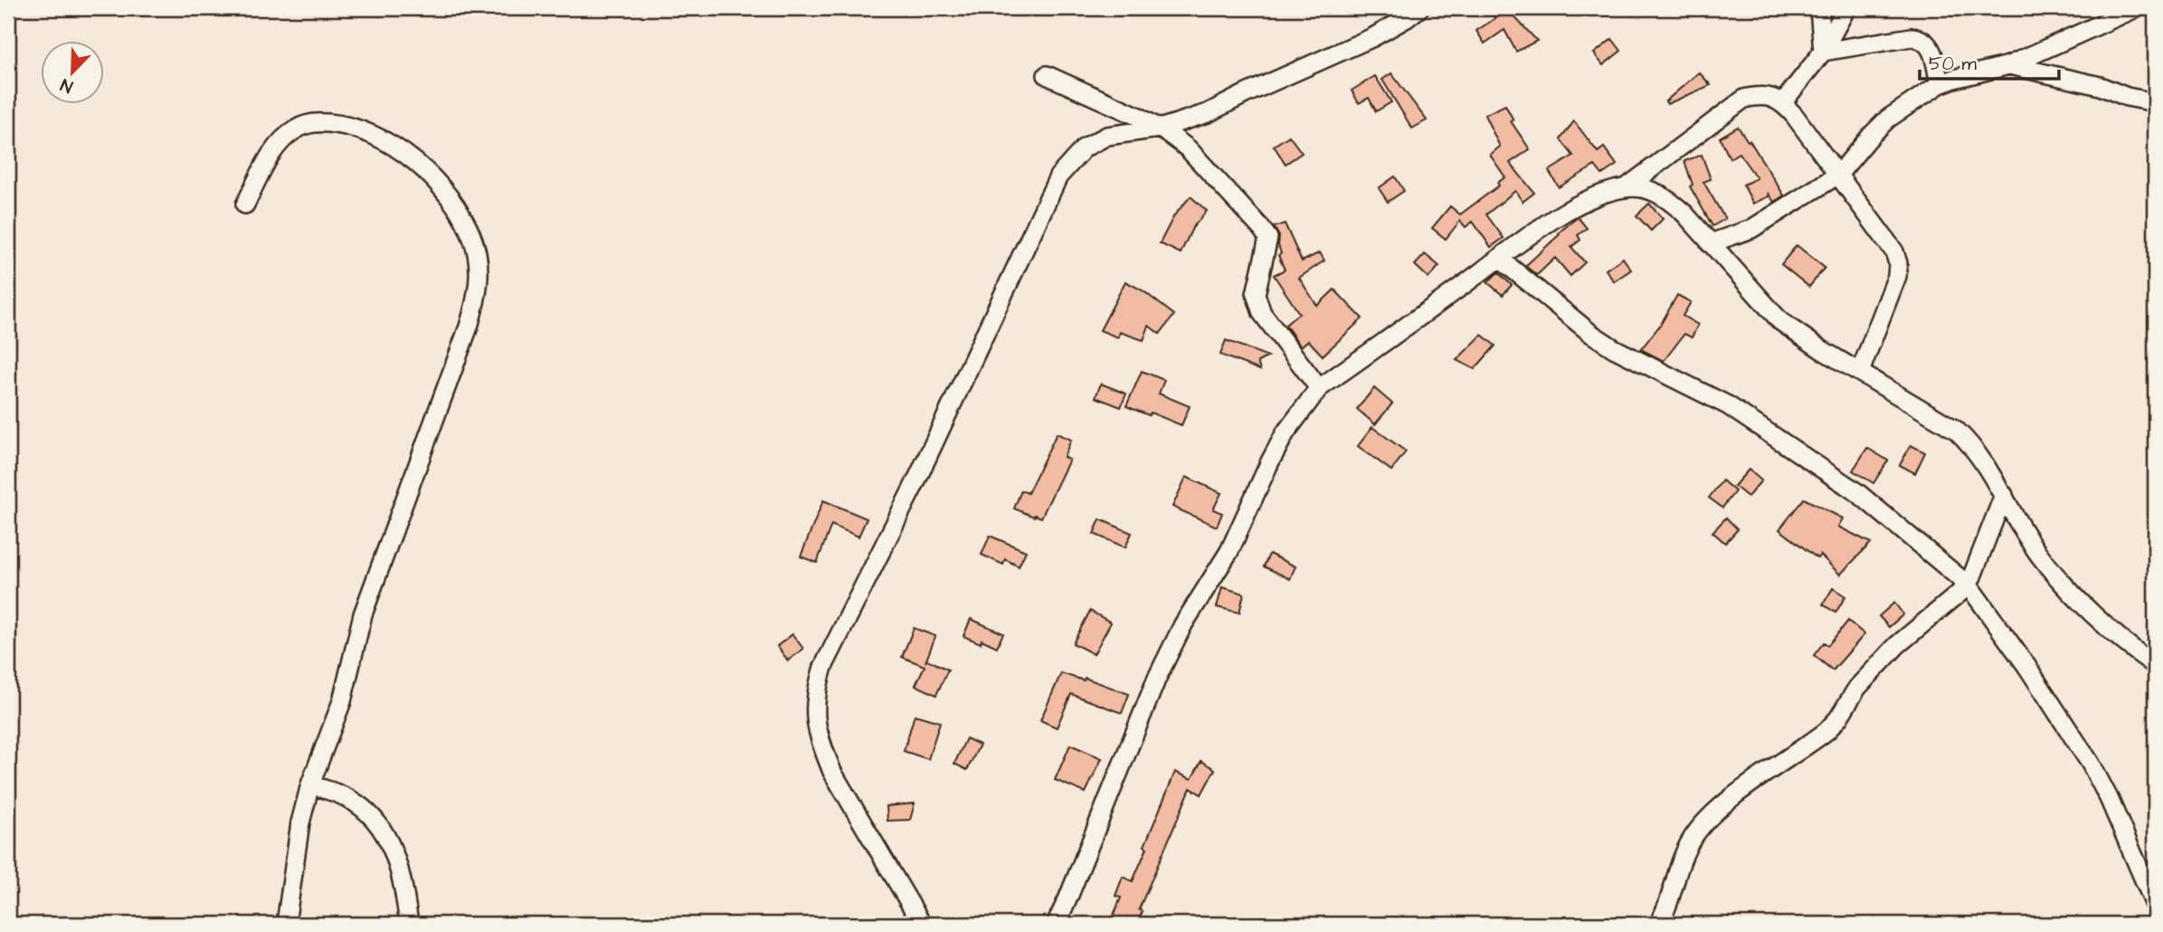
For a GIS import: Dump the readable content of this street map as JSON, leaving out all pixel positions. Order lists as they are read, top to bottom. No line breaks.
{"scale_bar":"50 m","north":"bottom left"}
